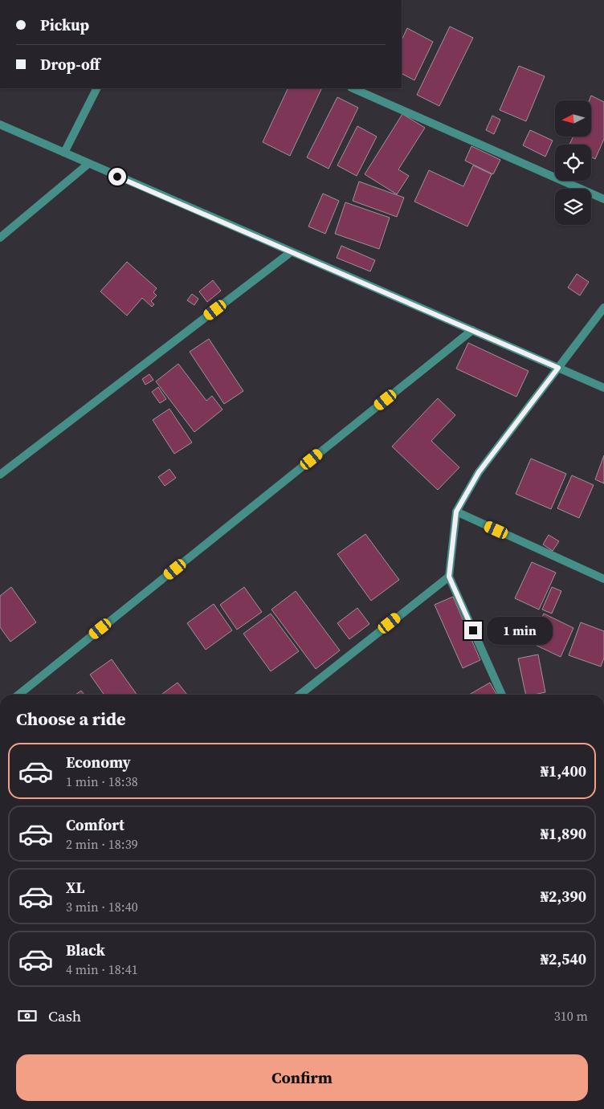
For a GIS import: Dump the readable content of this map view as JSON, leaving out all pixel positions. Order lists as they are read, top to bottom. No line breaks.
{"north":"left","page":{"banner":["Pickup","Drop-off"],"bubble":"1 min","heading":"Choose a ride","list":[{"name":"Economy","note":"1 min · 18:38","value":"₦1,400"},{"name":"Comfort","note":"2 min · 18:39","value":"₦1,890"},{"name":"XL","note":"3 min · 18:40","value":"₦2,390"},{"name":"Black","note":"4 min · 18:41","value":"₦2,540"}],"pay":["Cash","310 m"],"buttons":"Confirm"}}
